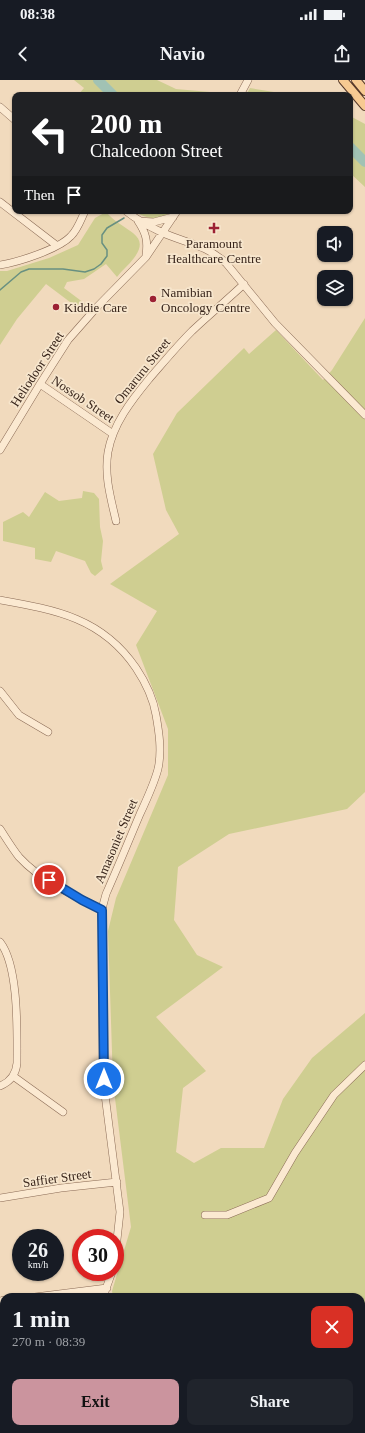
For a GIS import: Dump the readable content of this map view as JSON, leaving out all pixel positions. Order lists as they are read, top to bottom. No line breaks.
{"streets":{"street":["Heliodoor Street","Omaruru Street","Nossob Street","Amasoniet Street","Saffier Street"]},"crossings":[["Heliodoor Street","Nossob Street"],["Omaruru Street","Nossob Street"],["Amasoniet Street","Saffier Street"]],"places":{"health":["Paramount Healthcare Centre"],"other":["Namibian Oncology Centre","Kiddie Care"]},"page":{"status":"08:38","header":"Navio","turn":["200 m","Chalcedoon Street"],"then":"Then","speed":"26 km/h","limit":"30","heading":["1 min","270 m · 08:39"],"buttons":["Exit","Share"]}}
